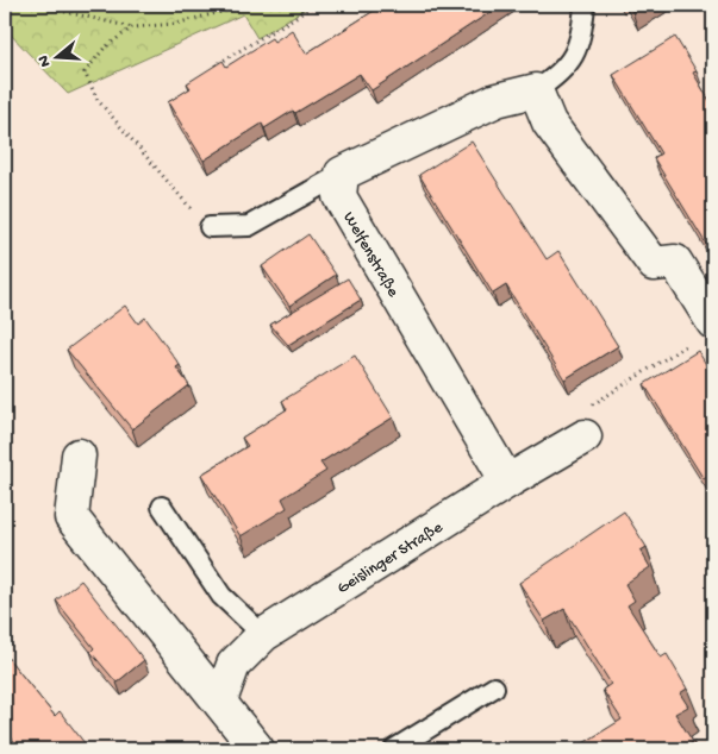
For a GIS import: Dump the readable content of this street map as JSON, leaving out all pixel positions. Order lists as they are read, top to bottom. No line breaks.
{"streets":{"street":["Welfenstraße","Geislinger Straße"]},"crossings":[["Welfenstraße","Geislinger Straße"]],"north":"left"}
